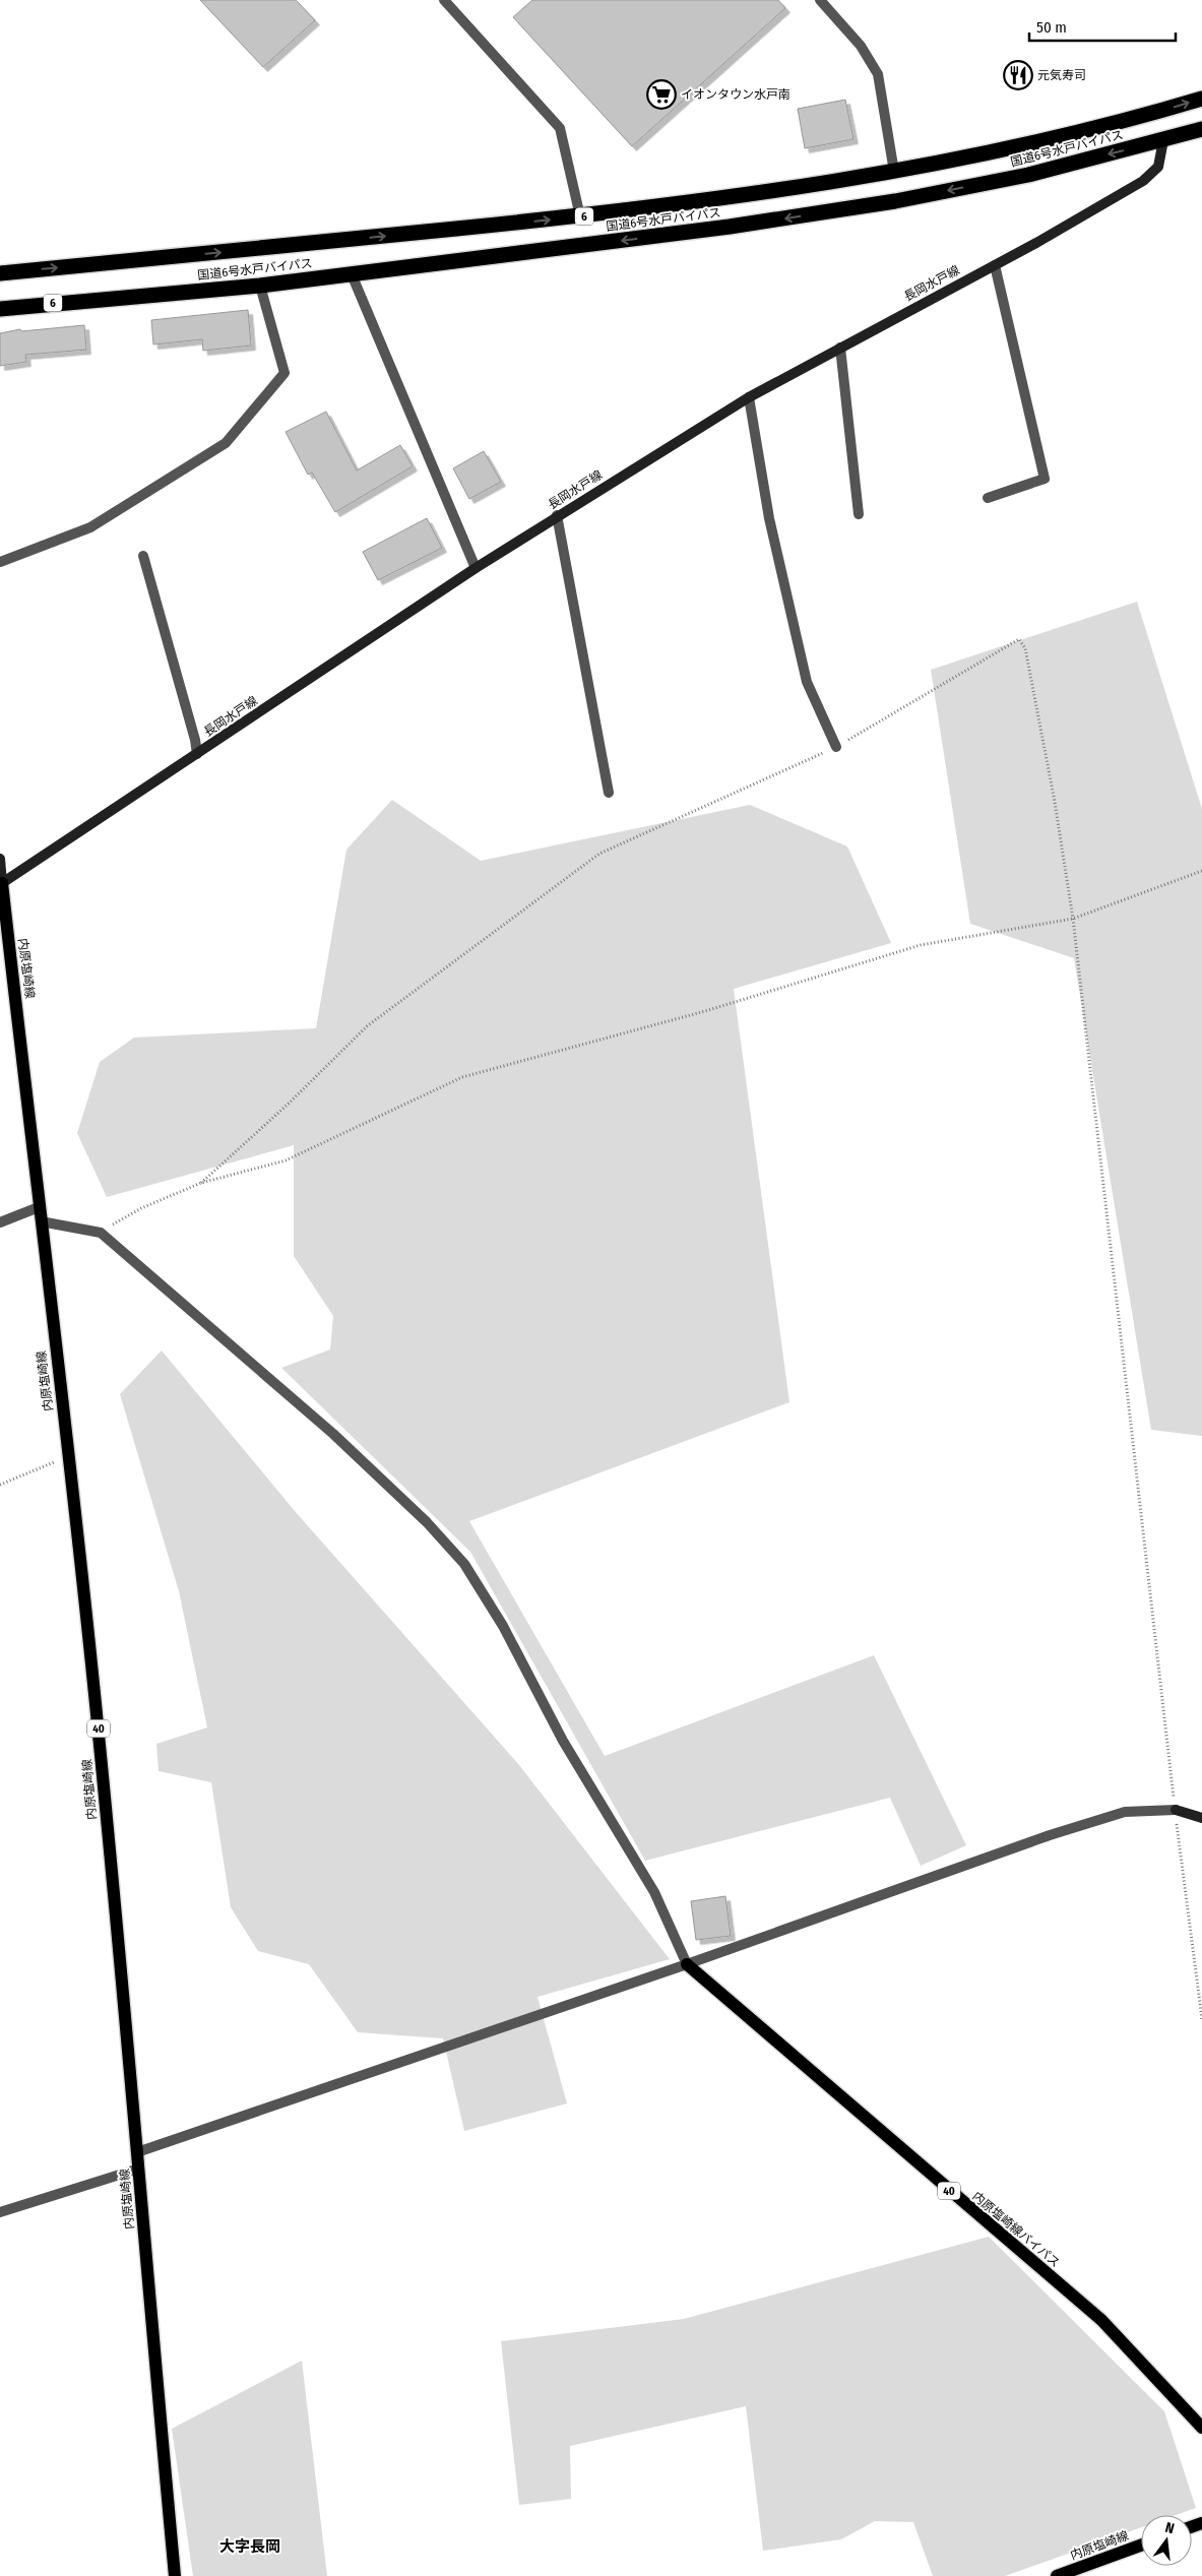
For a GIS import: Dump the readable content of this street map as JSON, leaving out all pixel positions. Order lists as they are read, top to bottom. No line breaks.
{"streets":{"highway":["国道6号水戸バイパス","6"],"main road":["長岡水戸線","内原塩崎線","40","内原塩崎線バイパス"]},"crossings":[["国道6号水戸バイパス","長岡水戸線"],["長岡水戸線","内原塩崎線"]],"districts":["大字長岡"],"places":{"restaurant":["元気寿司"],"supermarket":["イオンタウン水戸南"]},"scale_bar":"50 m","north":"top"}
